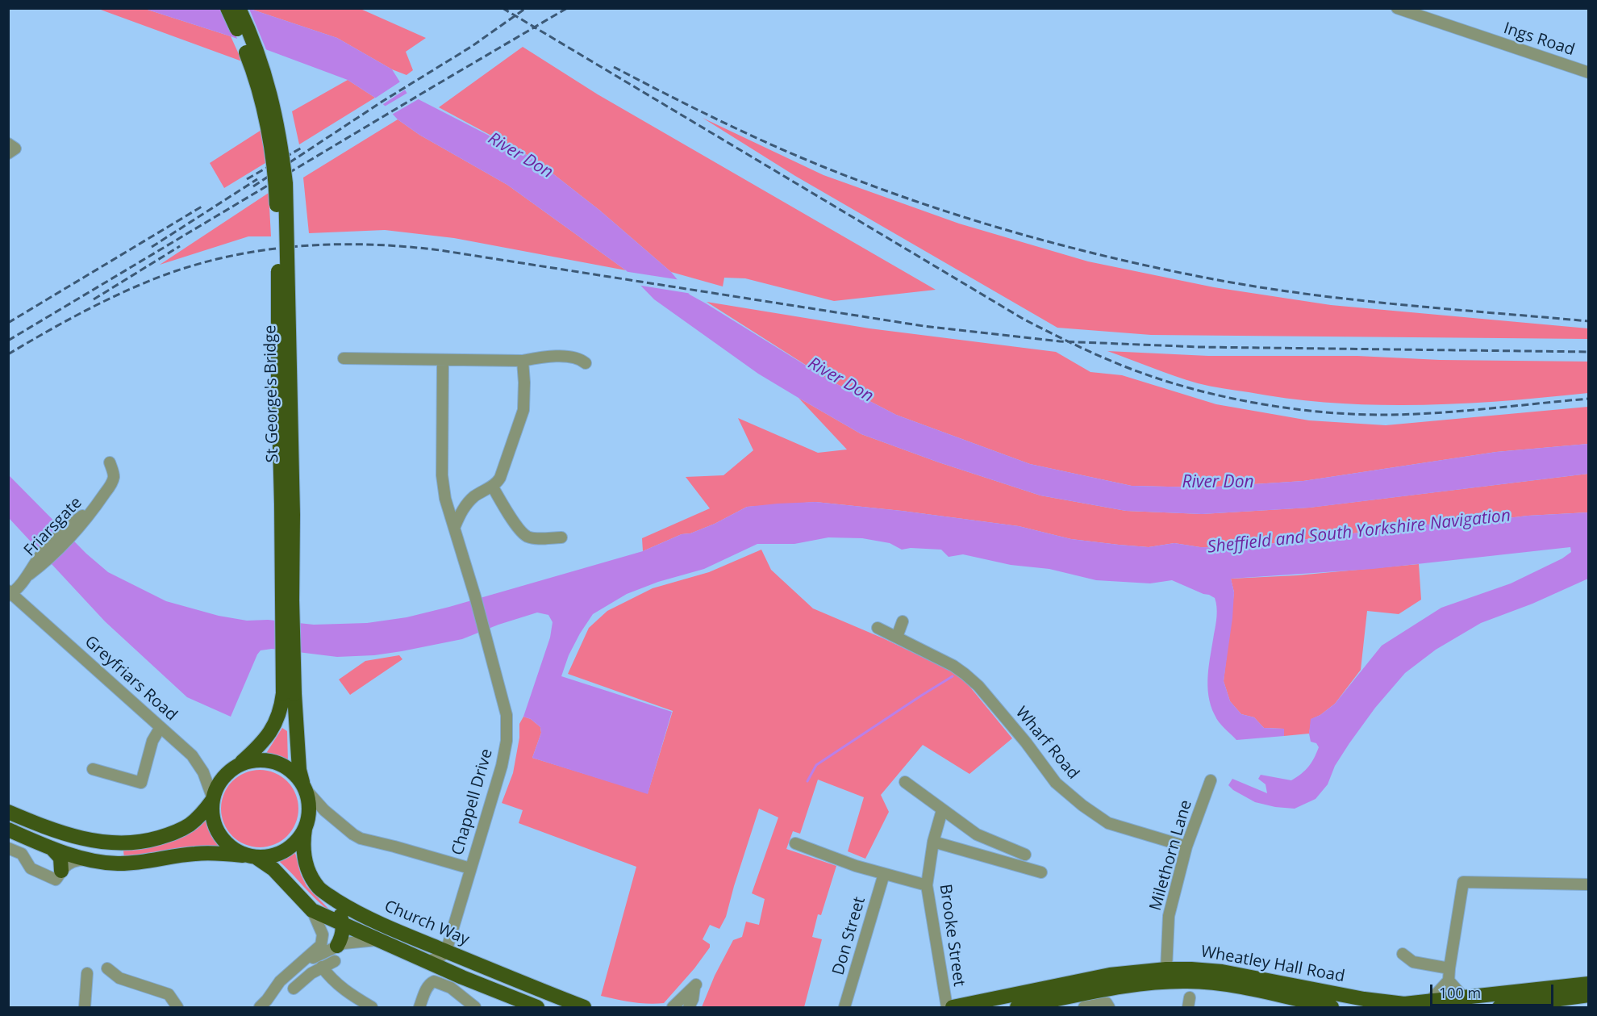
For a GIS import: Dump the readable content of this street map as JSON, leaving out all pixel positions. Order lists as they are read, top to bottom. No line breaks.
{"streets":{"highway":["St George's Bridge","Church Way","Wheatley Hall Road"],"street":["Ings Road","Friarsgate","Greyfriars Road","Wharf Road","Chappell Drive","Milethorn Lane","Brooke Street","Don Street"]},"crossings":[["St George's Bridge","Greyfriars Road"],["St George's Bridge","Church Way"],["Friarsgate","Greyfriars Road"],["Greyfriars Road","Church Way"],["Wharf Road","Milethorn Lane"],["Chappell Drive","Church Way"],["Milethorn Lane","Wheatley Hall Road"]],"water":["River Don","Sheffield and South Yorkshire Navigation"],"scale_bar":"100 m"}
